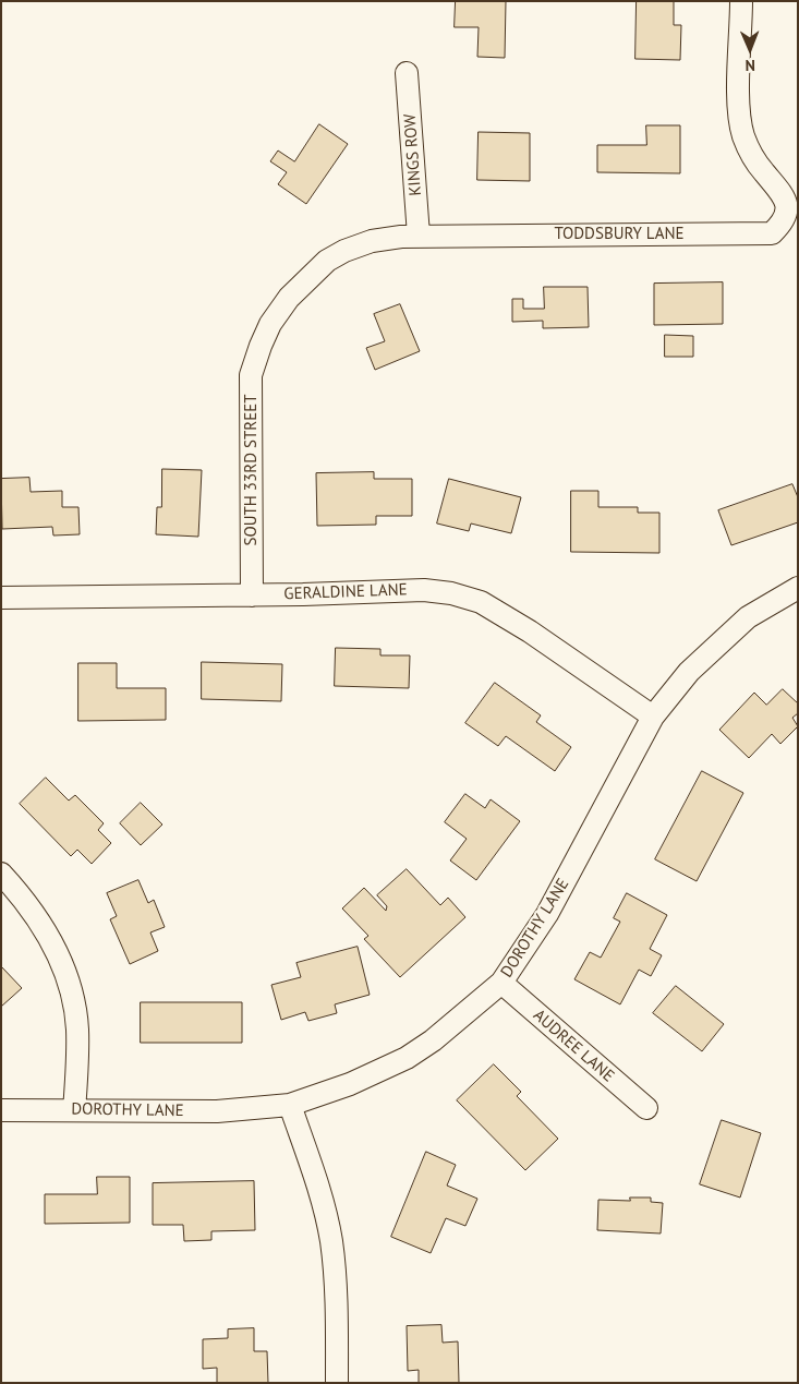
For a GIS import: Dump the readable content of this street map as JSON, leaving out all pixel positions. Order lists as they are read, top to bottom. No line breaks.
{"streets":{"street":["KINGS ROW","TODDSBURY LANE","SOUTH 33RD STREET","GERALDINE LANE","DOROTHY LANE","AUDREE LANE"]},"crossings":[["KINGS ROW","TODDSBURY LANE"],["TODDSBURY LANE","SOUTH 33RD STREET"],["SOUTH 33RD STREET","GERALDINE LANE"],["GERALDINE LANE","DOROTHY LANE"],["DOROTHY LANE","AUDREE LANE"]],"north":"bottom"}
